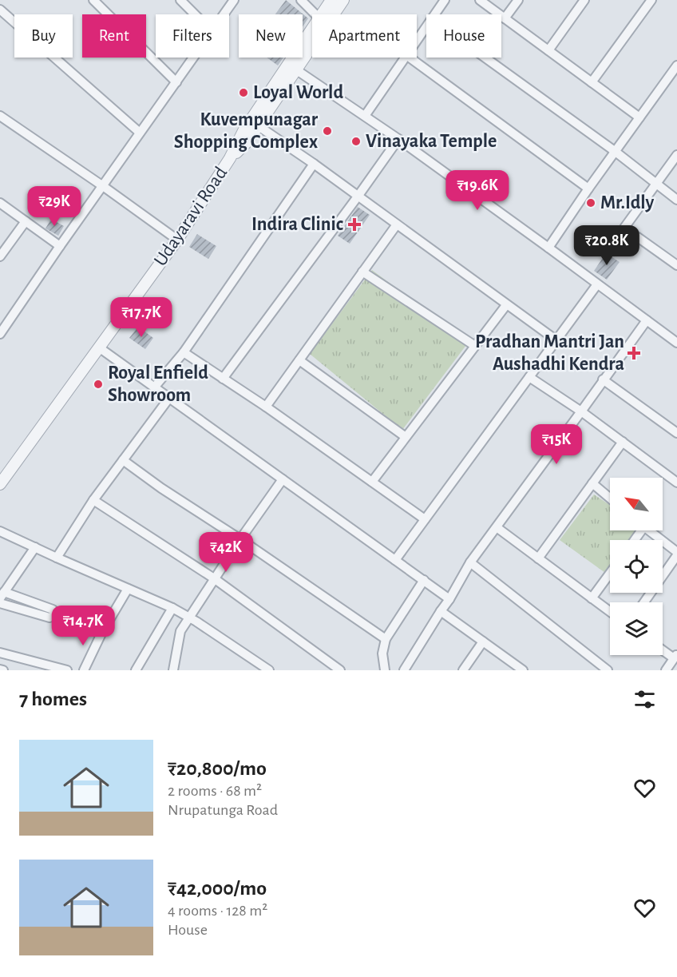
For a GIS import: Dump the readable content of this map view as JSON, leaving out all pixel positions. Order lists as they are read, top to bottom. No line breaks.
{"streets":{"street":["Udayaravi Road"]},"places":{"other":["Loyal World","Kuvempunagar Shopping Complex","Vinayaka Temple","Mr.Idly","Royal Enfield Showroom"],"health":["Indira Clinic","Pradhan Mantri Jan Aushadhi Kendra"]},"north":"top left","page":{"chip":["Buy","Rent","Filters","New","Apartment","House"],"price":["₹19.6K","₹29K","₹20.8K","₹17.7K","₹15K","₹42K","₹14.7K"],"heading":"7 homes","list":[{"name":"₹20,800/mo","note":"2 rooms · 68 m² · Nrupatunga Road"},{"name":"₹42,000/mo","note":"4 rooms · 128 m² · House"}]}}
